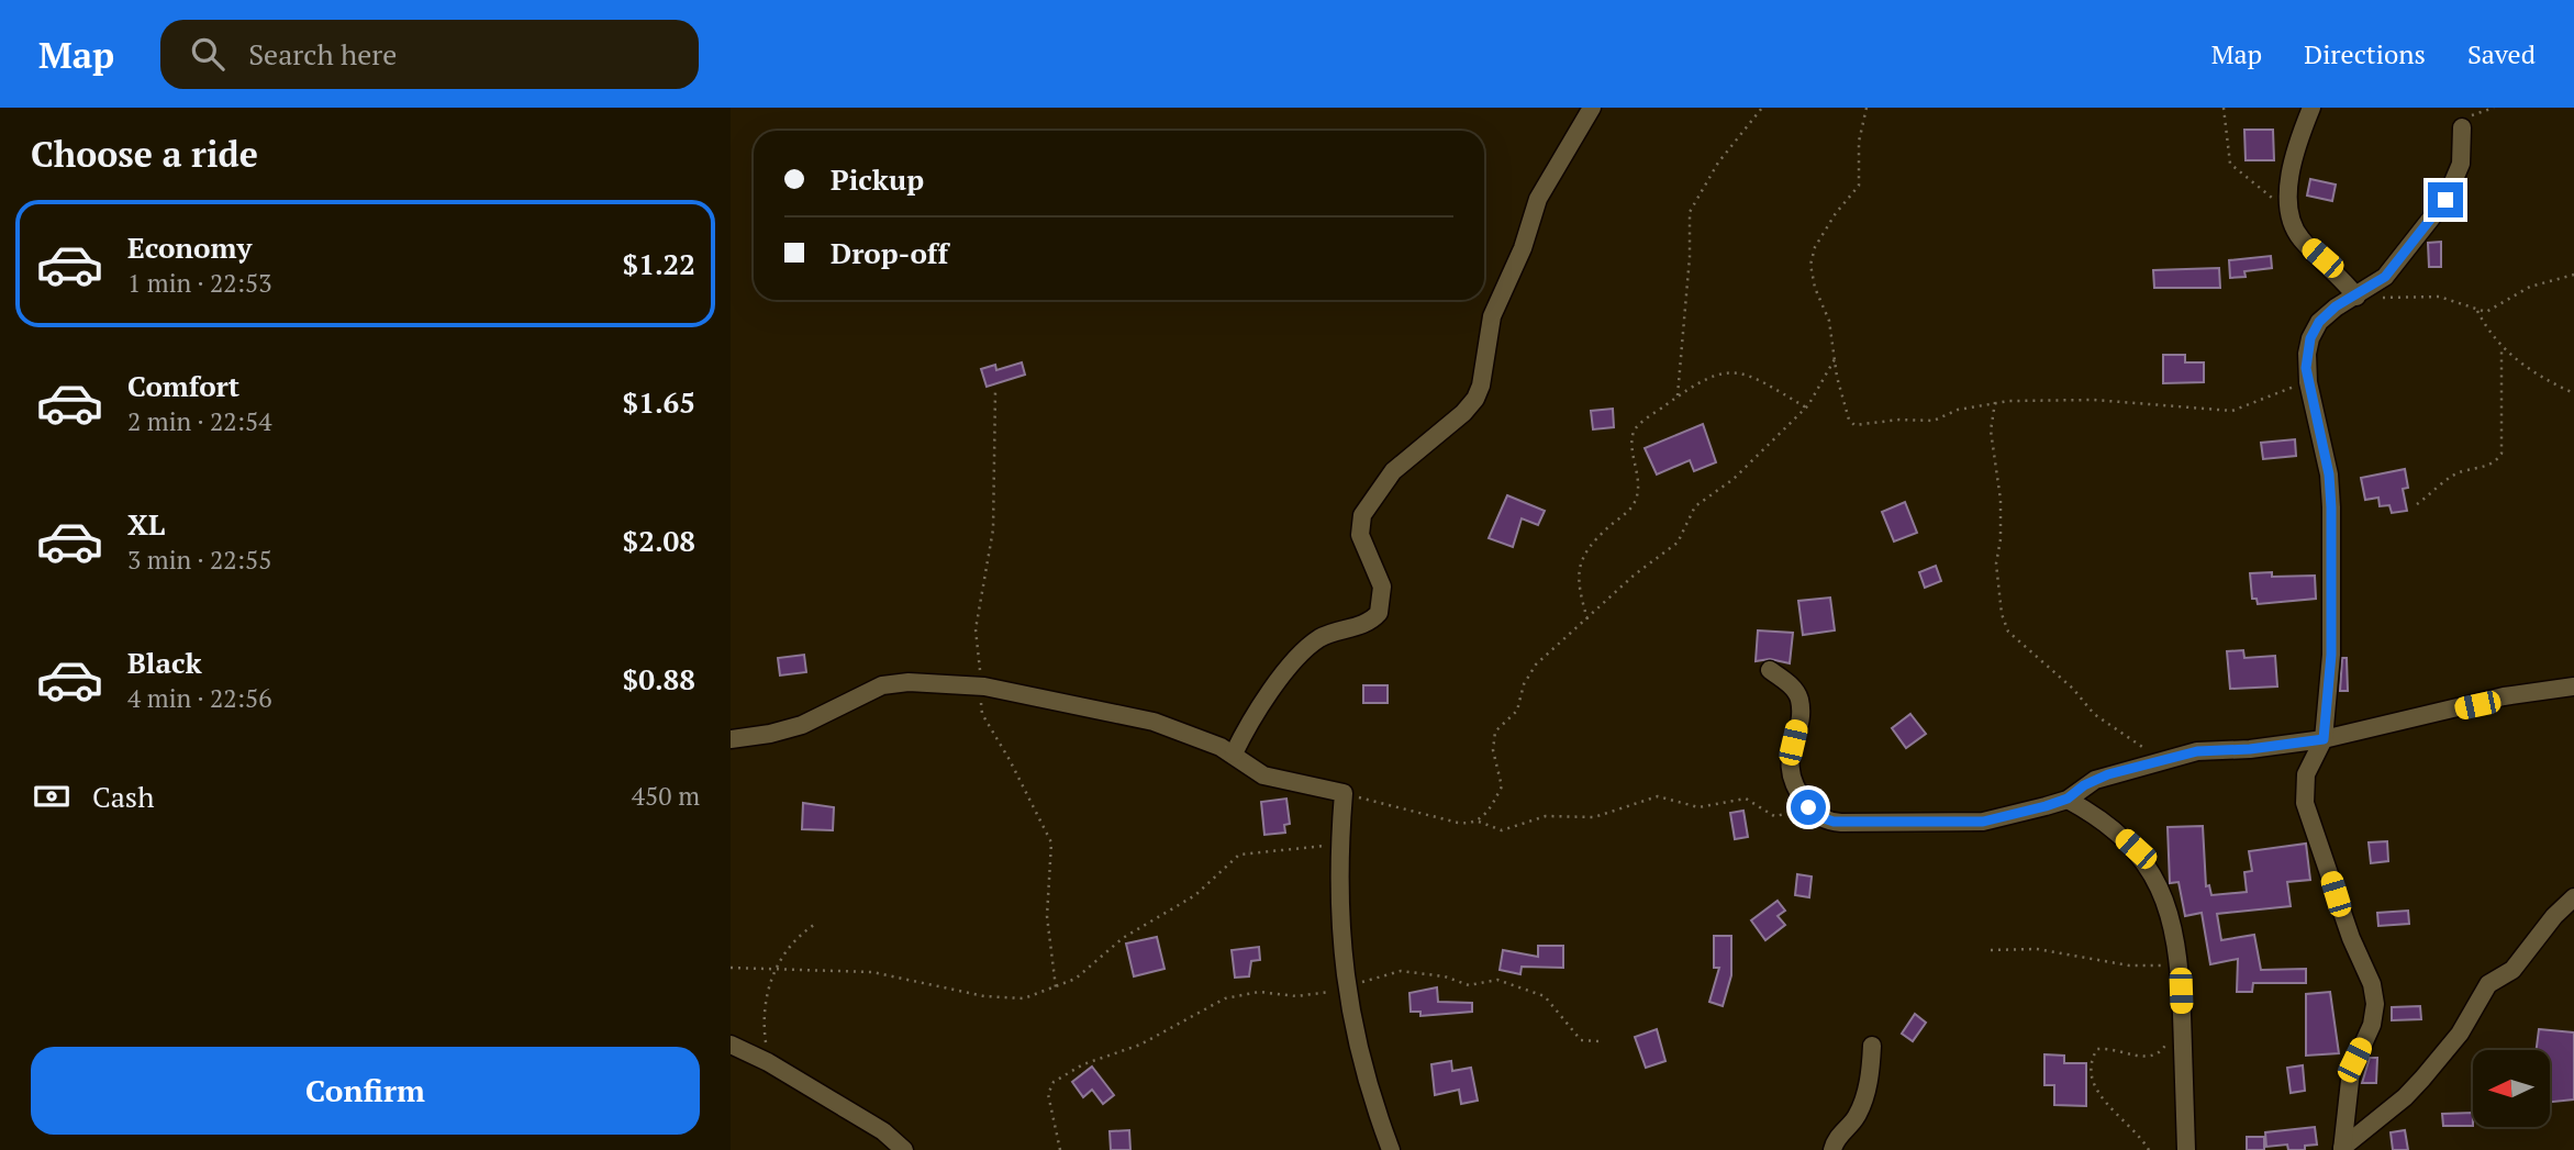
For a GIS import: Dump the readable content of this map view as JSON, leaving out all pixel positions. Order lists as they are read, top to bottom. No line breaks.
{"north":"left","page":{"header":"Map","search":"Search here","nav":["Map","Directions","Saved"],"heading":"Choose a ride","banner":["Pickup","Drop-off"],"list":[{"name":"Economy","note":"1 min · 22:53","value":"$1.22"},{"name":"Comfort","note":"2 min · 22:54","value":"$1.65"},{"name":"XL","note":"3 min · 22:55","value":"$2.08"},{"name":"Black","note":"4 min · 22:56","value":"$0.88"}],"pay":["Cash","450 m"],"buttons":"Confirm"}}
